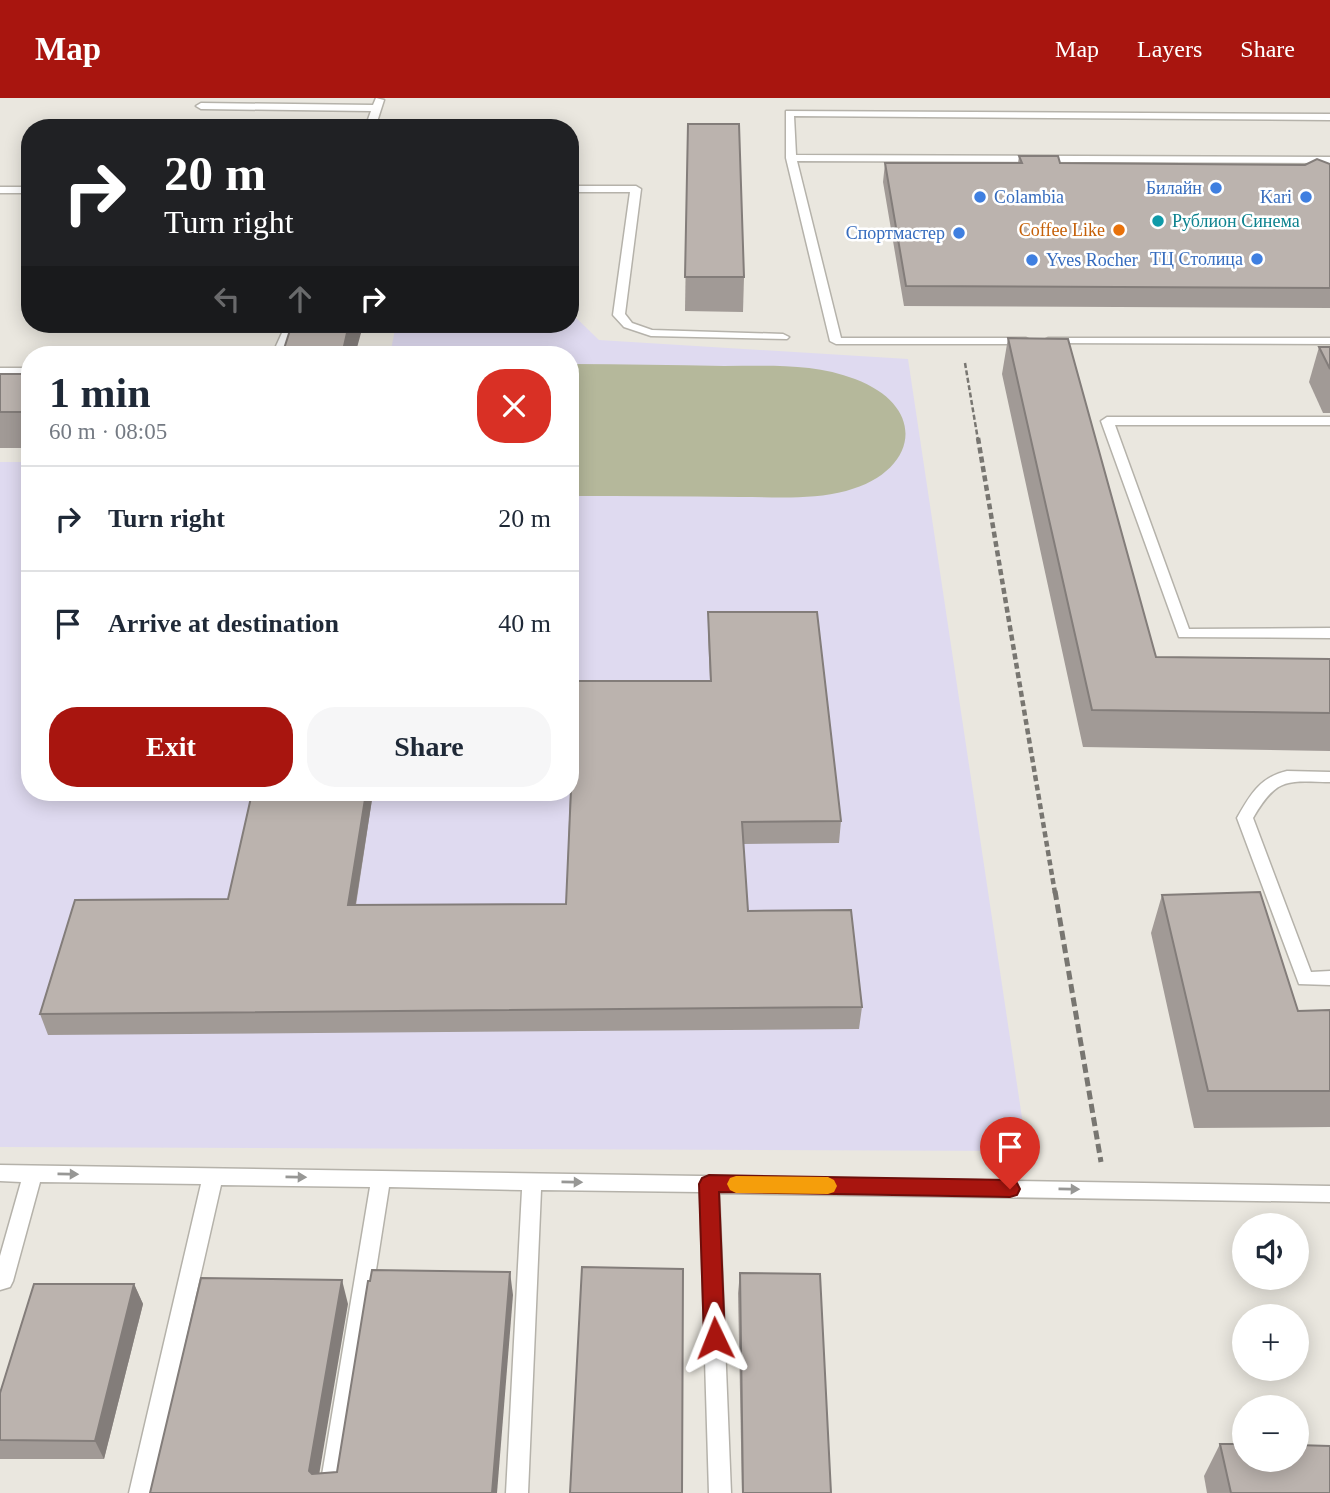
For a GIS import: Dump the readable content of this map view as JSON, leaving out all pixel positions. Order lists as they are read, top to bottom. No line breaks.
{"places":["Билайн","Colambia","Kari","Рублион Синема","Coffee Like","Спортмастер","ТЦ Столица","Yves Rocher"],"page":{"header":"Map","nav":["Map","Layers","Share"],"turn":["20 m","Turn right"],"heading":["1 min","60 m · 08:05"],"list":[{"name":"Turn right","value":"20 m"},{"name":"Arrive at destination","value":"40 m"}],"buttons":["Exit","Share"],"map_buttons":["+","−"]}}
